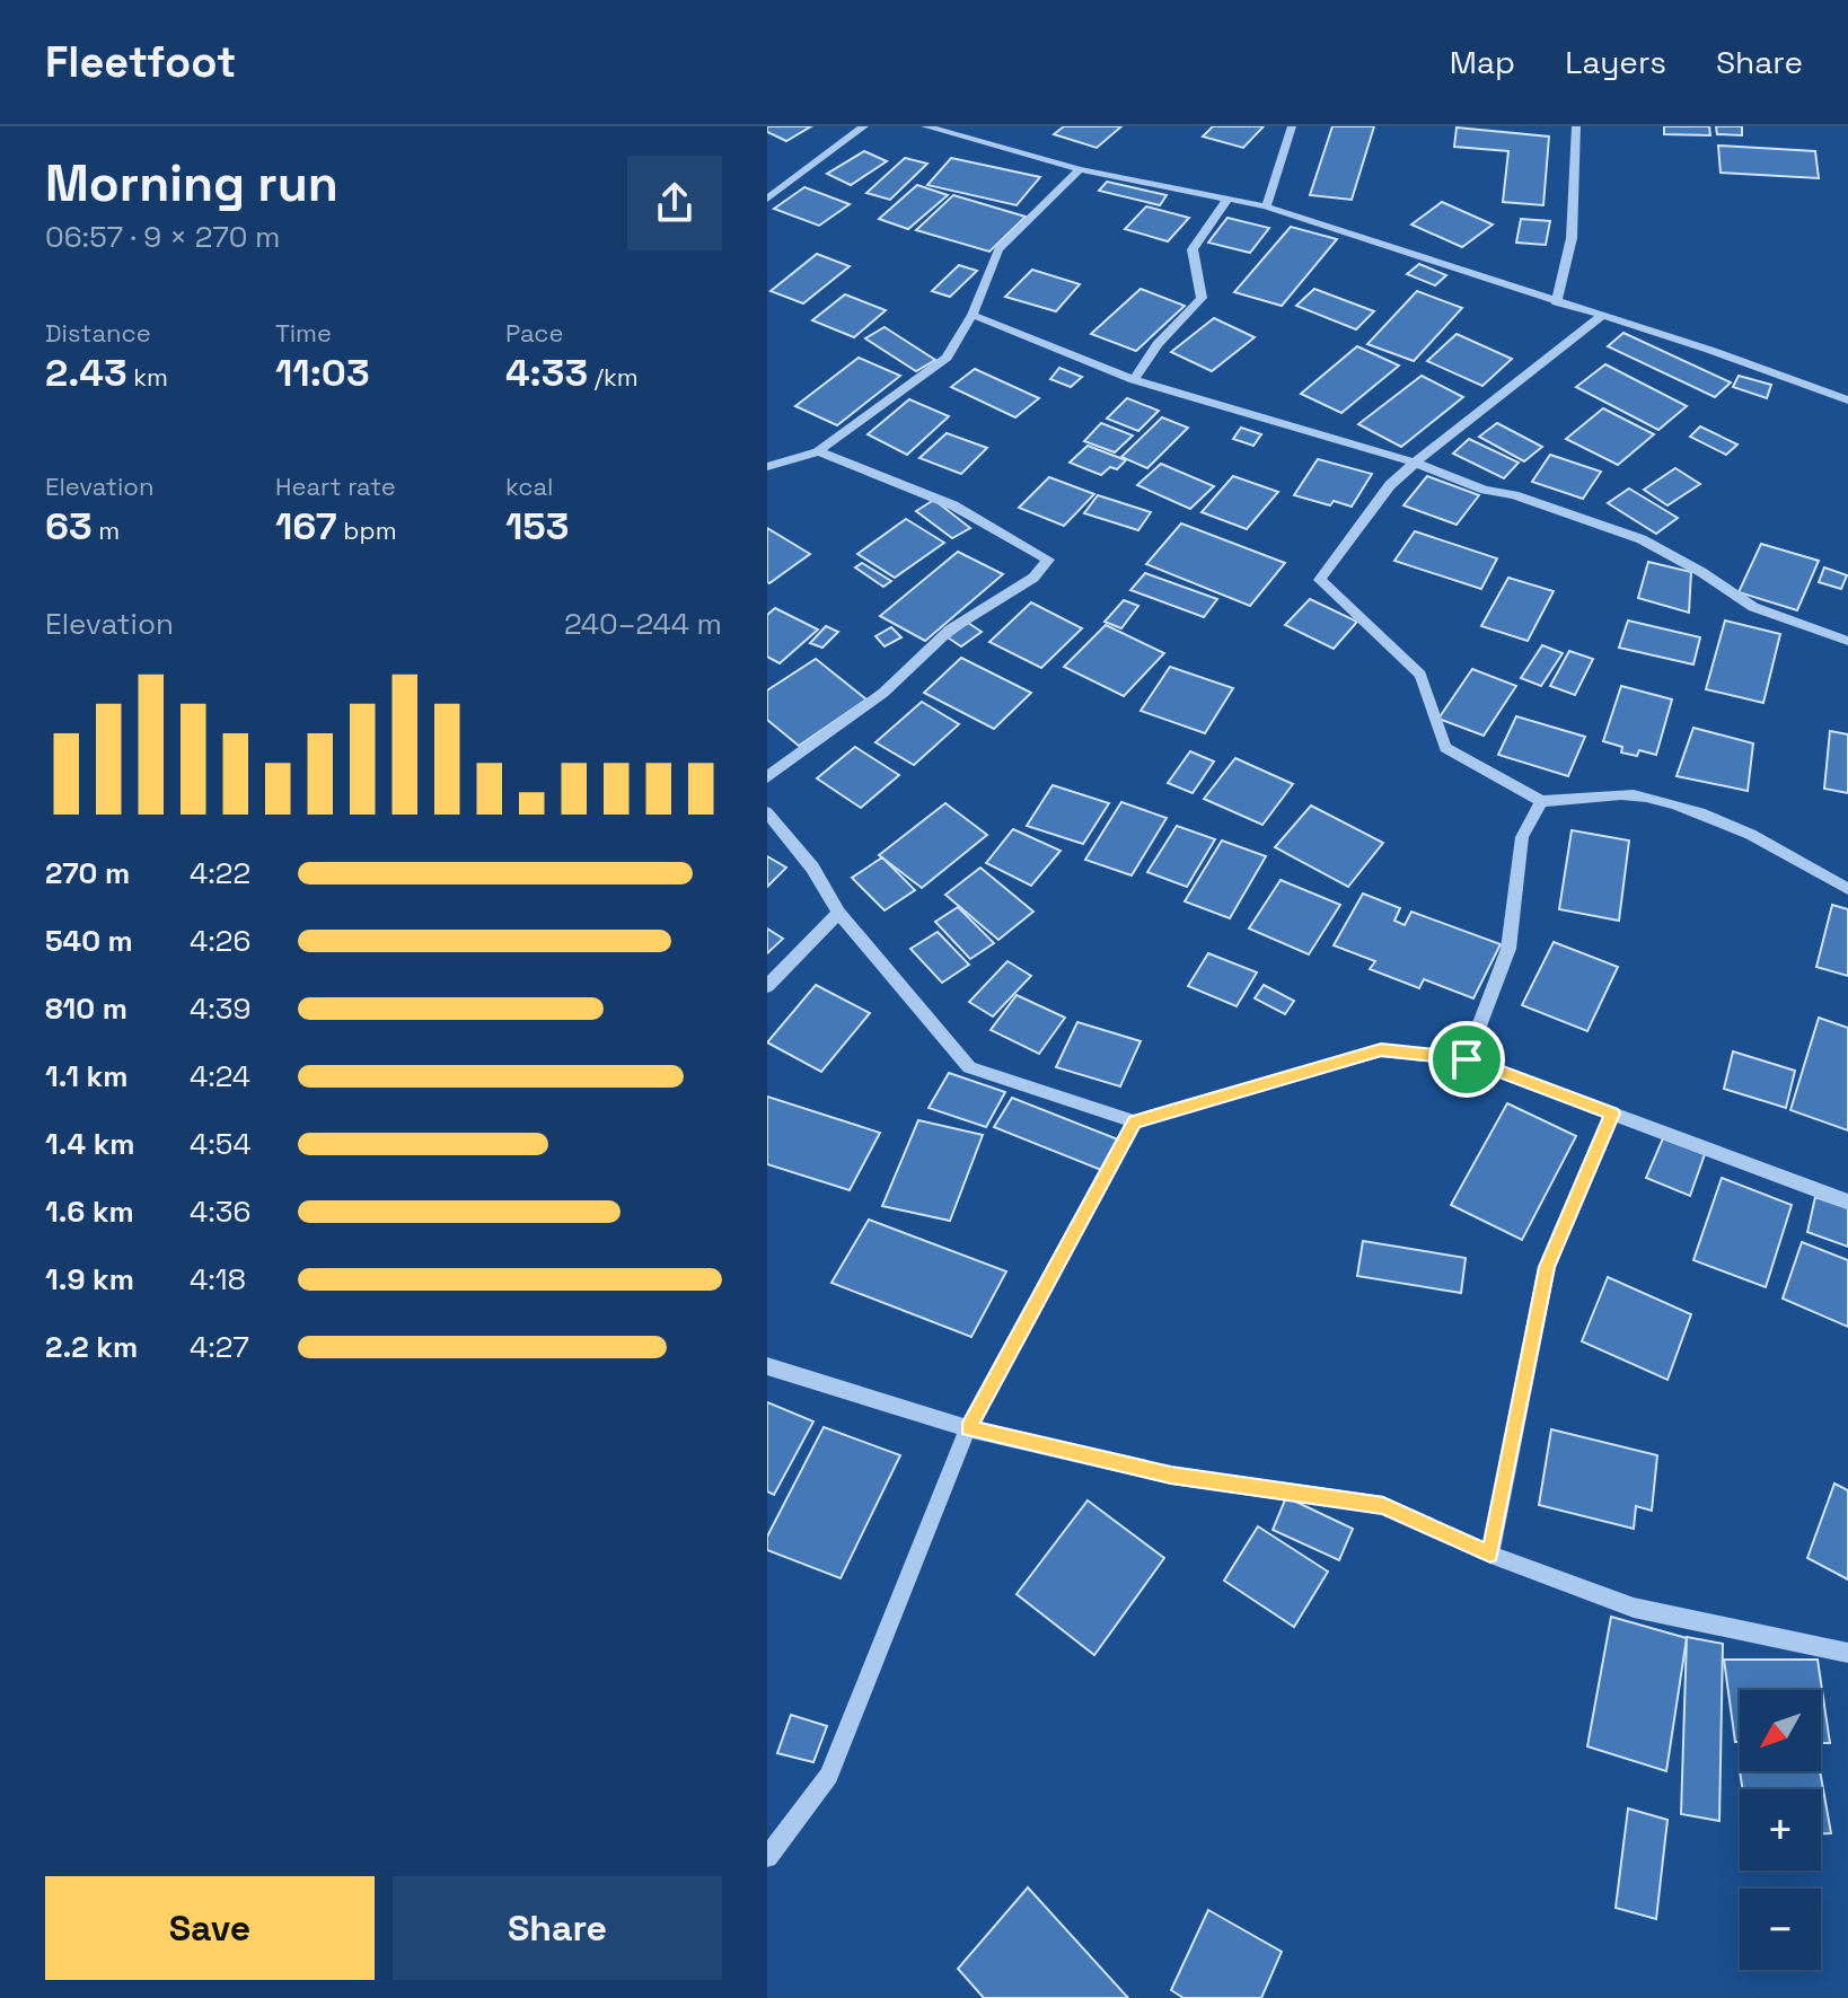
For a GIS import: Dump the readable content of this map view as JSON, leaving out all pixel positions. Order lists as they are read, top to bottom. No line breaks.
{"north":"bottom left","page":{"header":"Fleetfoot","nav":["Map","Layers","Share"],"heading":["Morning run","06:57 · 9 × 270 m"],"stats":[["Distance","2.43 km"],["Time","11:03"],["Pace","4:33 /km"],["Elevation","63 m"],["Heart rate","167 bpm"],["kcal","153"]],"chart":["Elevation","240–244 m"],"list":[{"name":"270 m","note":"4:22"},{"name":"540 m","note":"4:26"},{"name":"810 m","note":"4:39"},{"name":"1.1 km","note":"4:24"},{"name":"1.4 km","note":"4:54"},{"name":"1.6 km","note":"4:36"},{"name":"1.9 km","note":"4:18"},{"name":"2.2 km","note":"4:27"}],"map_buttons":["+","−"],"buttons":["Save","Share"]}}
